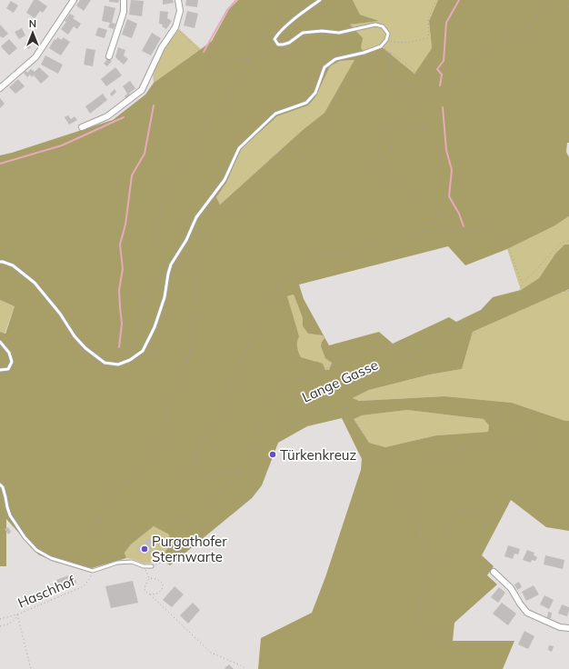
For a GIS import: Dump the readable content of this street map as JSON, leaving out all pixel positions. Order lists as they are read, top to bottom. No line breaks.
{"streets":{"path":["Lange Gasse","Haschhof"]},"places":["Türkenkreuz","Purgathofer Sternwarte"],"north":"top"}
